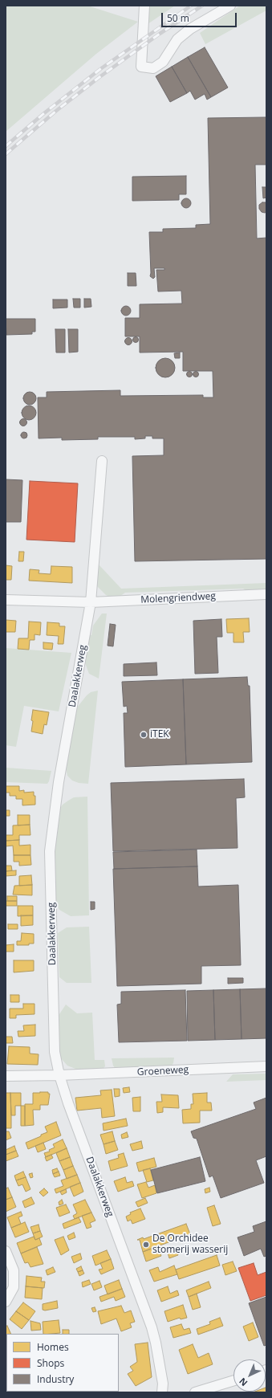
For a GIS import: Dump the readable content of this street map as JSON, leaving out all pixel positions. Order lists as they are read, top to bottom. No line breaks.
{"streets":{"street":["Molengriendweg","Daalakkerweg","Groeneweg"]},"crossings":[["Molengriendweg","Daalakkerweg"],["Daalakkerweg","Groeneweg"]],"places":["iTEK","De Orchidee stomerij wasserij"],"legend":["Homes","Shops","Industry"],"scale_bar":"50 m","north":"bottom left"}
